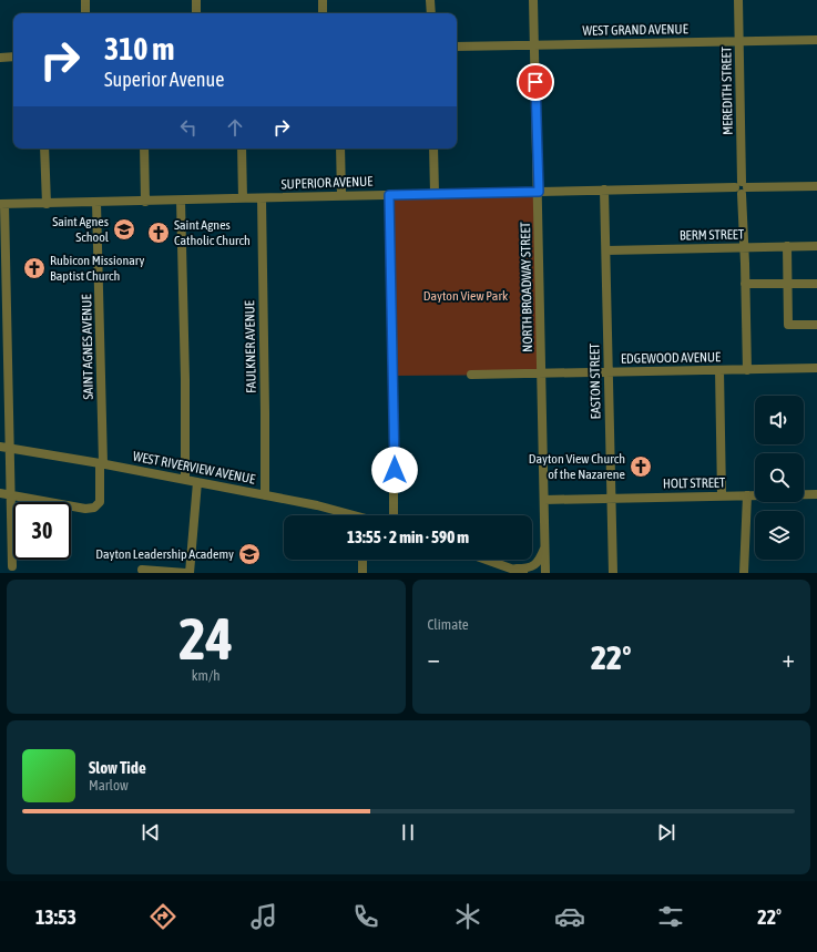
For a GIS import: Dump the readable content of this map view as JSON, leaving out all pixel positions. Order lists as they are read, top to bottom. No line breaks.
{"streets":{"street":["WEST GRAND AVENUE","MEREDITH STREET","SUPERIOR AVENUE","BERM STREET","NORTH BROADWAY STREET","SAINT AGNES AVENUE","FAULKNER AVENUE","EDGEWOOD AVENUE","EASTON STREET","WEST RIVERVIEW AVENUE","HOLT STREET"]},"crossings":[["WEST GRAND AVENUE","MEREDITH STREET"],["WEST GRAND AVENUE","NORTH BROADWAY STREET"],["MEREDITH STREET","SUPERIOR AVENUE"],["MEREDITH STREET","BERM STREET"],["MEREDITH STREET","EDGEWOOD AVENUE"],["SUPERIOR AVENUE","NORTH BROADWAY STREET"],["SUPERIOR AVENUE","SAINT AGNES AVENUE"],["SUPERIOR AVENUE","FAULKNER AVENUE"],["SUPERIOR AVENUE","EASTON STREET"],["BERM STREET","EASTON STREET"],["NORTH BROADWAY STREET","EDGEWOOD AVENUE"],["NORTH BROADWAY STREET","HOLT STREET"],["SAINT AGNES AVENUE","WEST RIVERVIEW AVENUE"],["FAULKNER AVENUE","WEST RIVERVIEW AVENUE"],["EDGEWOOD AVENUE","EASTON STREET"],["EASTON STREET","HOLT STREET"]],"parks":["Dayton View Park"],"places":{"school or university":["Saint Agnes School","Dayton Leadership Academy"],"church":["Saint Agnes Catholic Church","Rubicon Missionary Baptist Church","Dayton View Church of the Nazarene"]},"page":{"turn":["310 m","Superior Avenue"],"limit":"30","trip":"13:55 · 2 min · 590 m","tile":[["24","km/h"],"Climate"],"heat":["−","22°","+"],"song":["Slow Tide","Marlow"],"tabs":["13:53","22°"]}}
